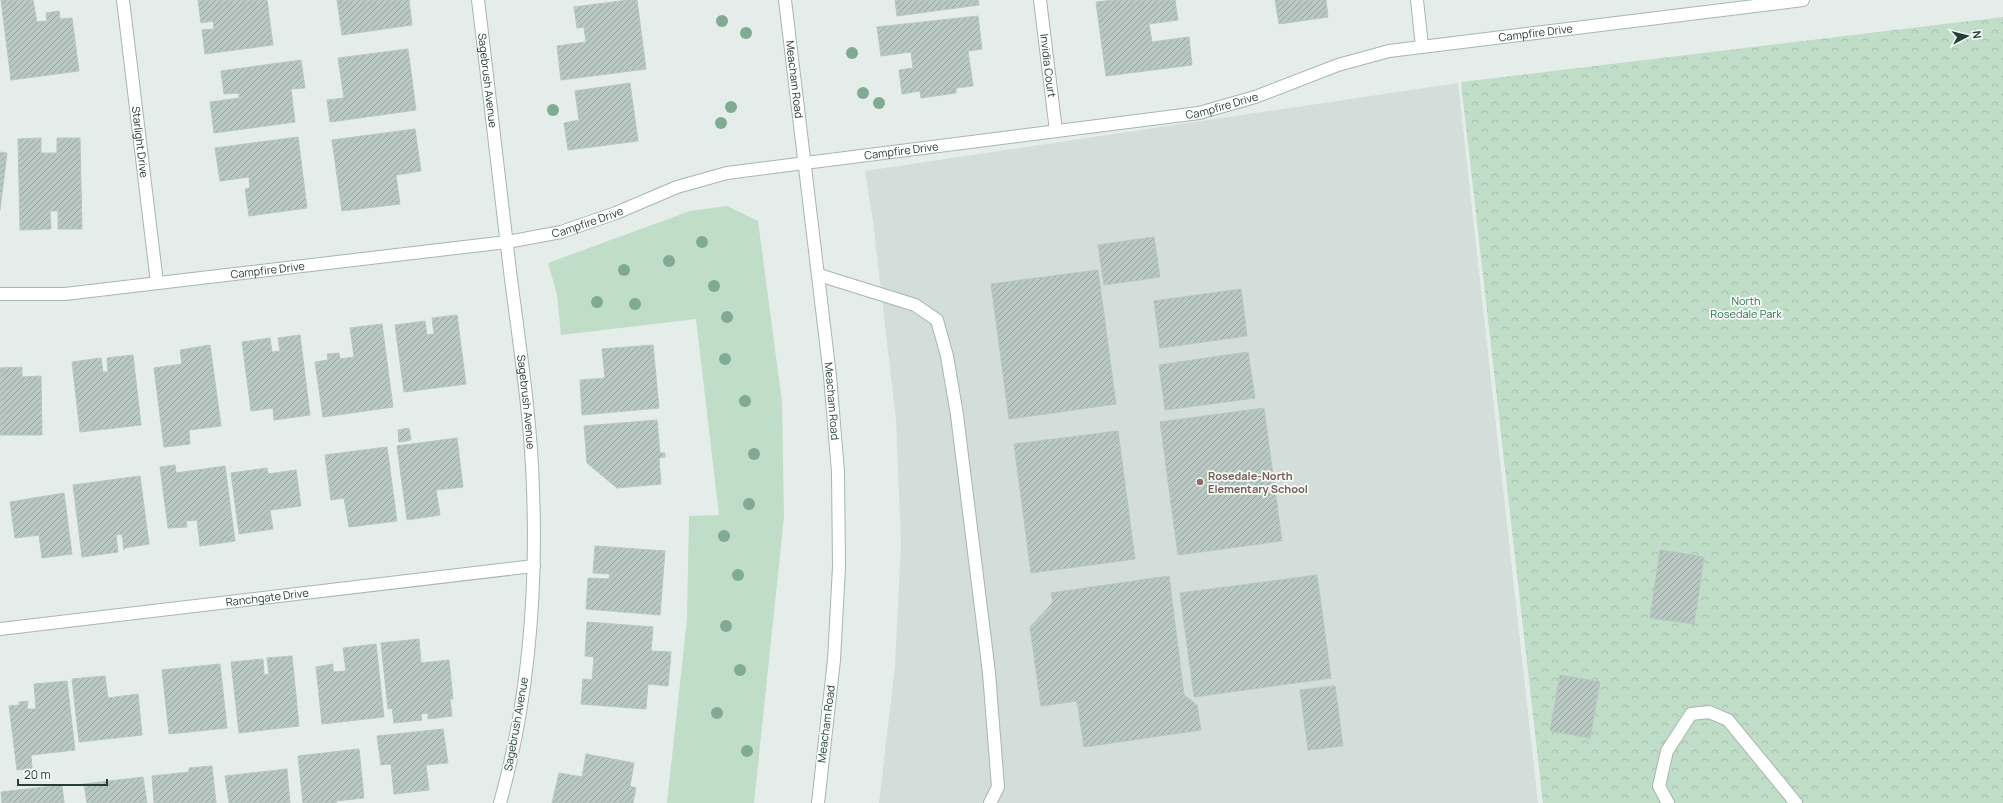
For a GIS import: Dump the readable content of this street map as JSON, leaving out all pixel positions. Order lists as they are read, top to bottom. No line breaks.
{"streets":{"street":["Campfire Drive","Invidia Court","Meacham Road","Sagebrush Avenue","Starlight Drive","Ranchgate Drive"]},"crossings":[["Campfire Drive","Invidia Court"],["Campfire Drive","Meacham Road"],["Campfire Drive","Sagebrush Avenue"],["Campfire Drive","Starlight Drive"],["Sagebrush Avenue","Ranchgate Drive"]],"parks":["North Rosedale Park"],"places":["Rosedale-North Elementary School"],"scale_bar":"20 m","north":"right"}
